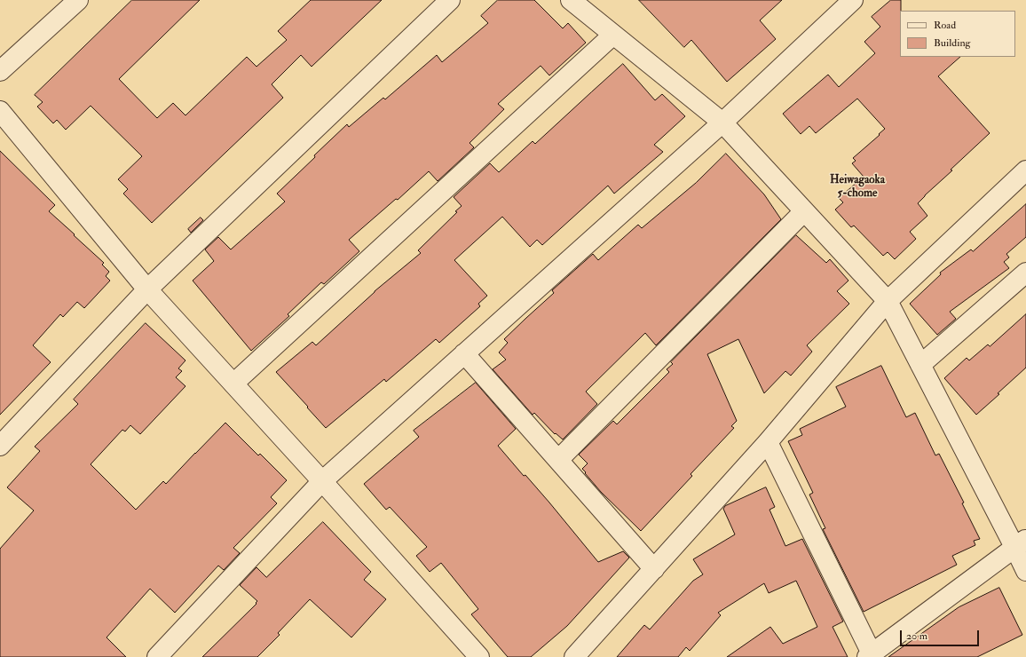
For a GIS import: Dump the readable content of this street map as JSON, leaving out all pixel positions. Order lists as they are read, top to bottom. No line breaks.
{"districts":["Heiwagaoka 5-chome"],"legend":["Road","Building"],"scale_bar":"20 m"}
